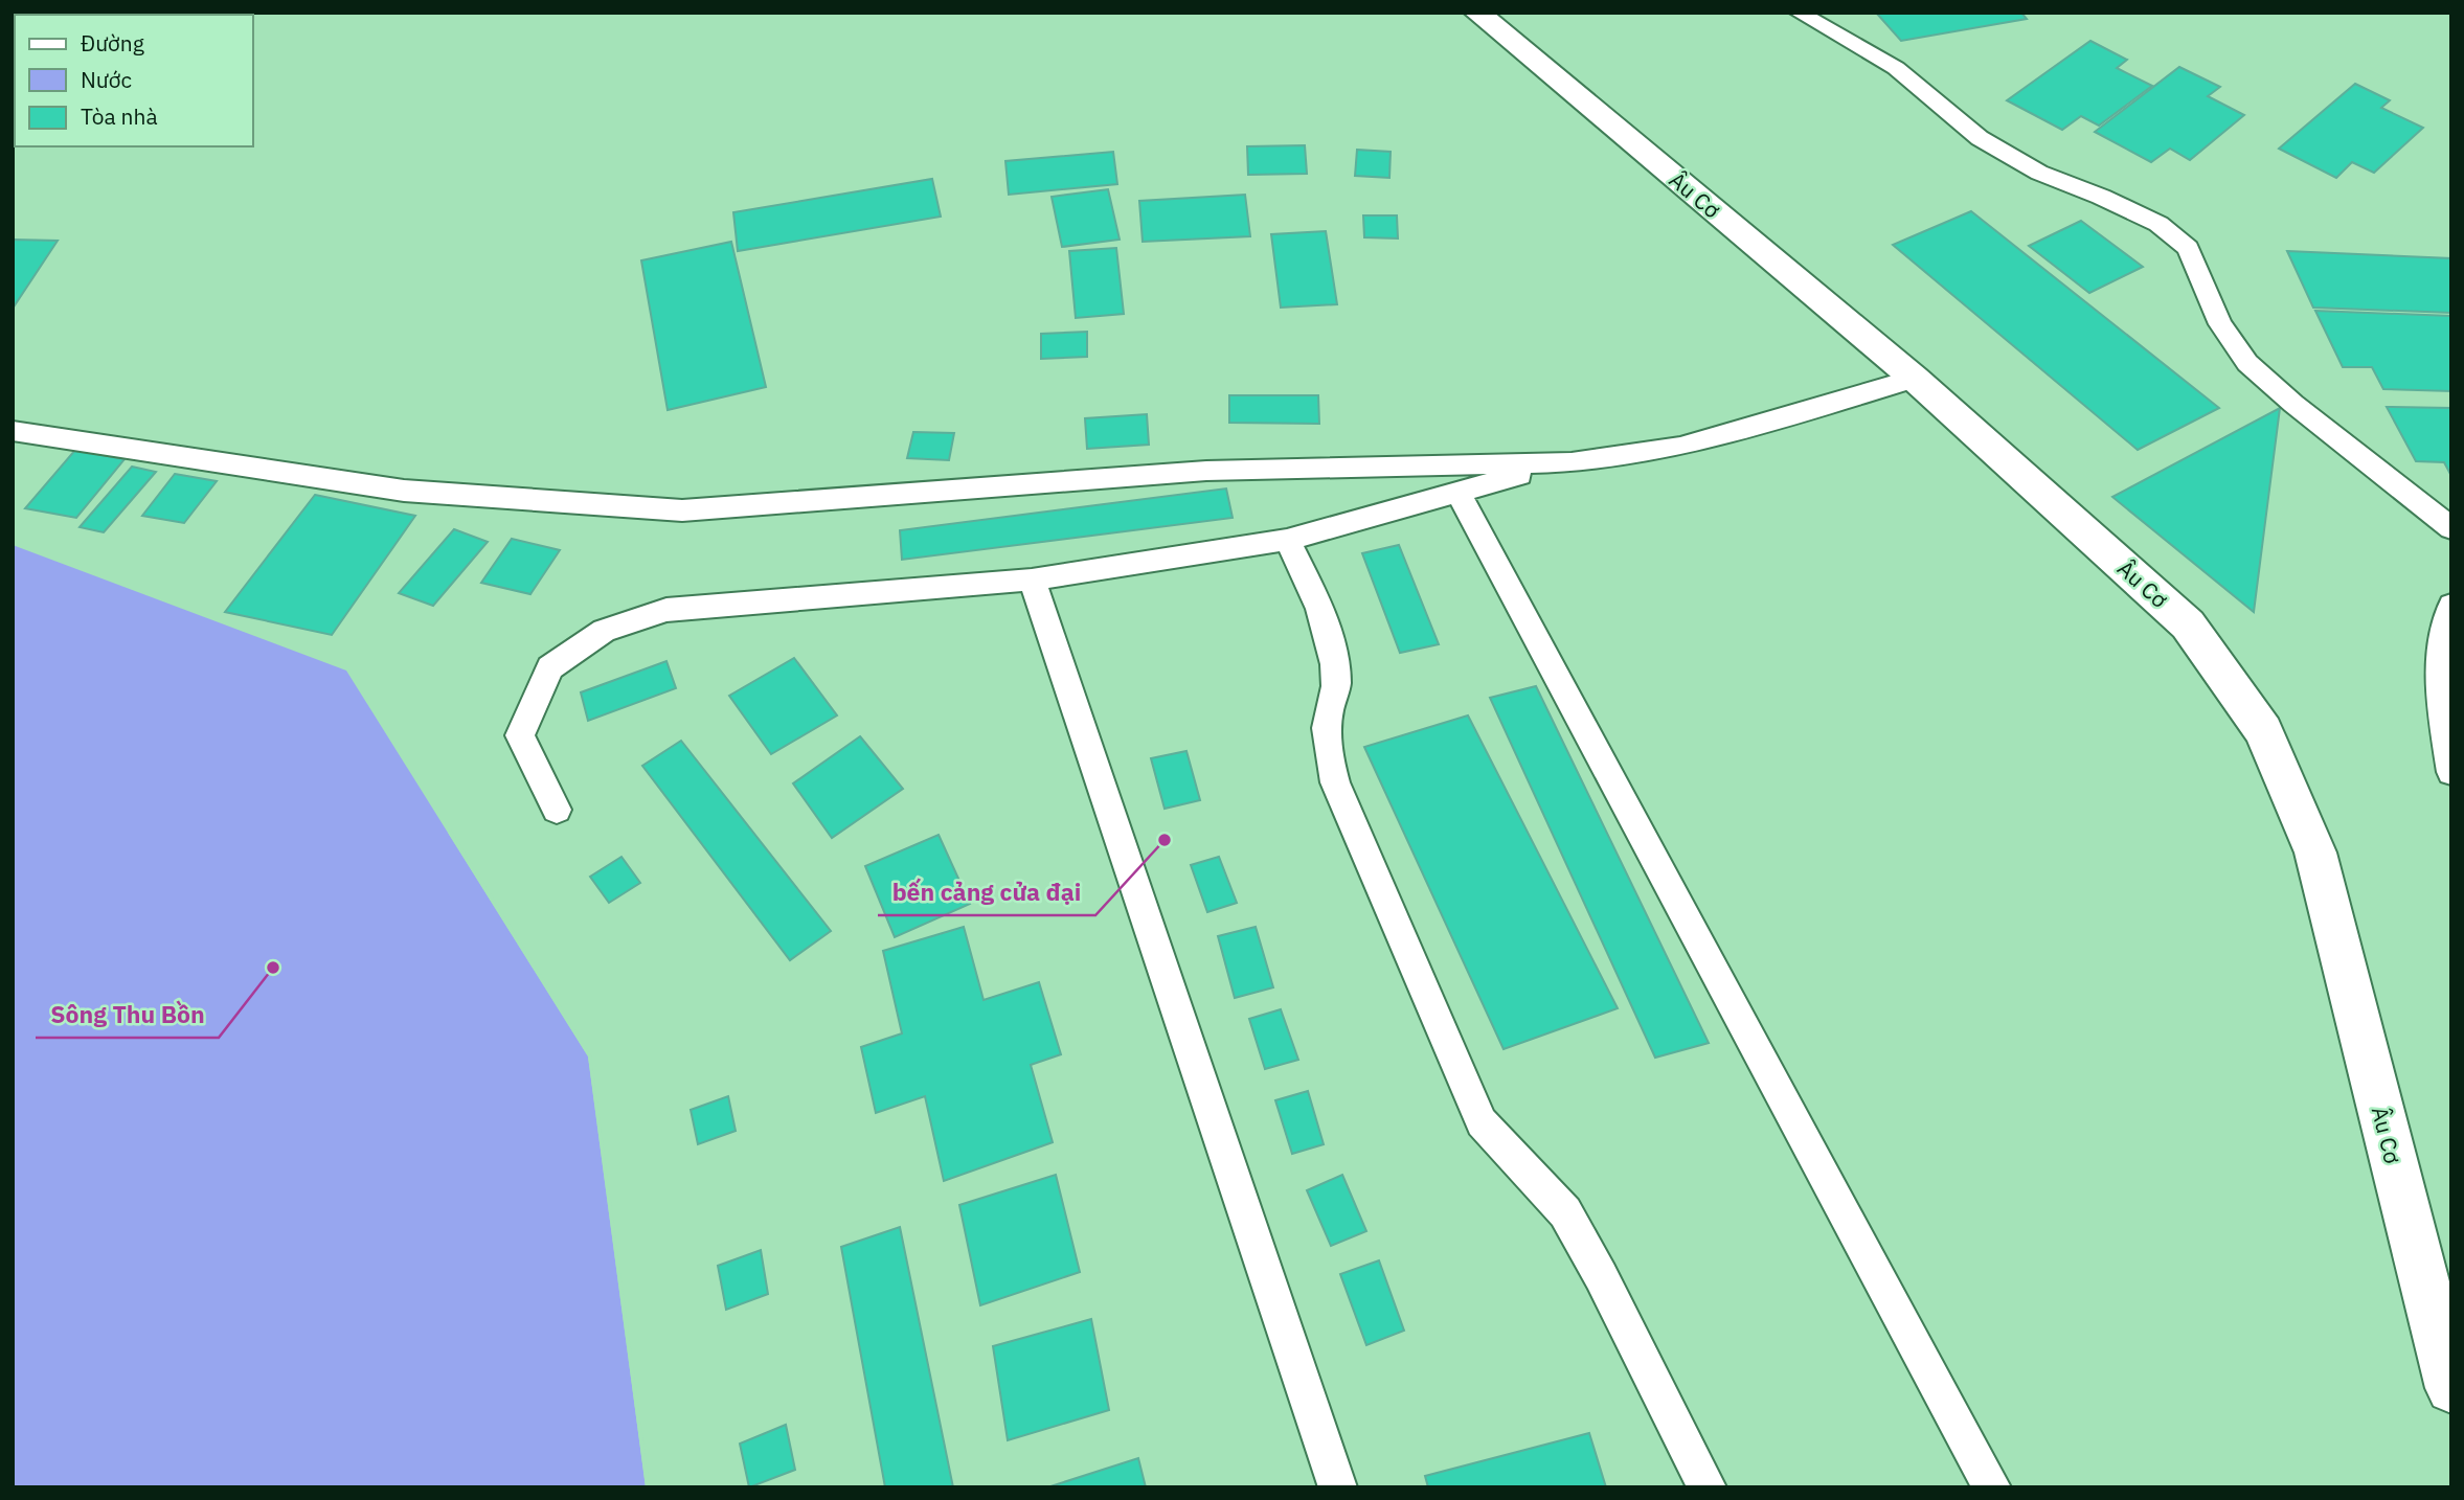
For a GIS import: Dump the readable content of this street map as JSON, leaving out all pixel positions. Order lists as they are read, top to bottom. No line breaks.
{"streets":{"main road":["Âu Cơ"]},"places":["bến cảng cửa đại","Sông Thu Bồn"],"legend":["Đường","Nước","Tòa nhà"]}
